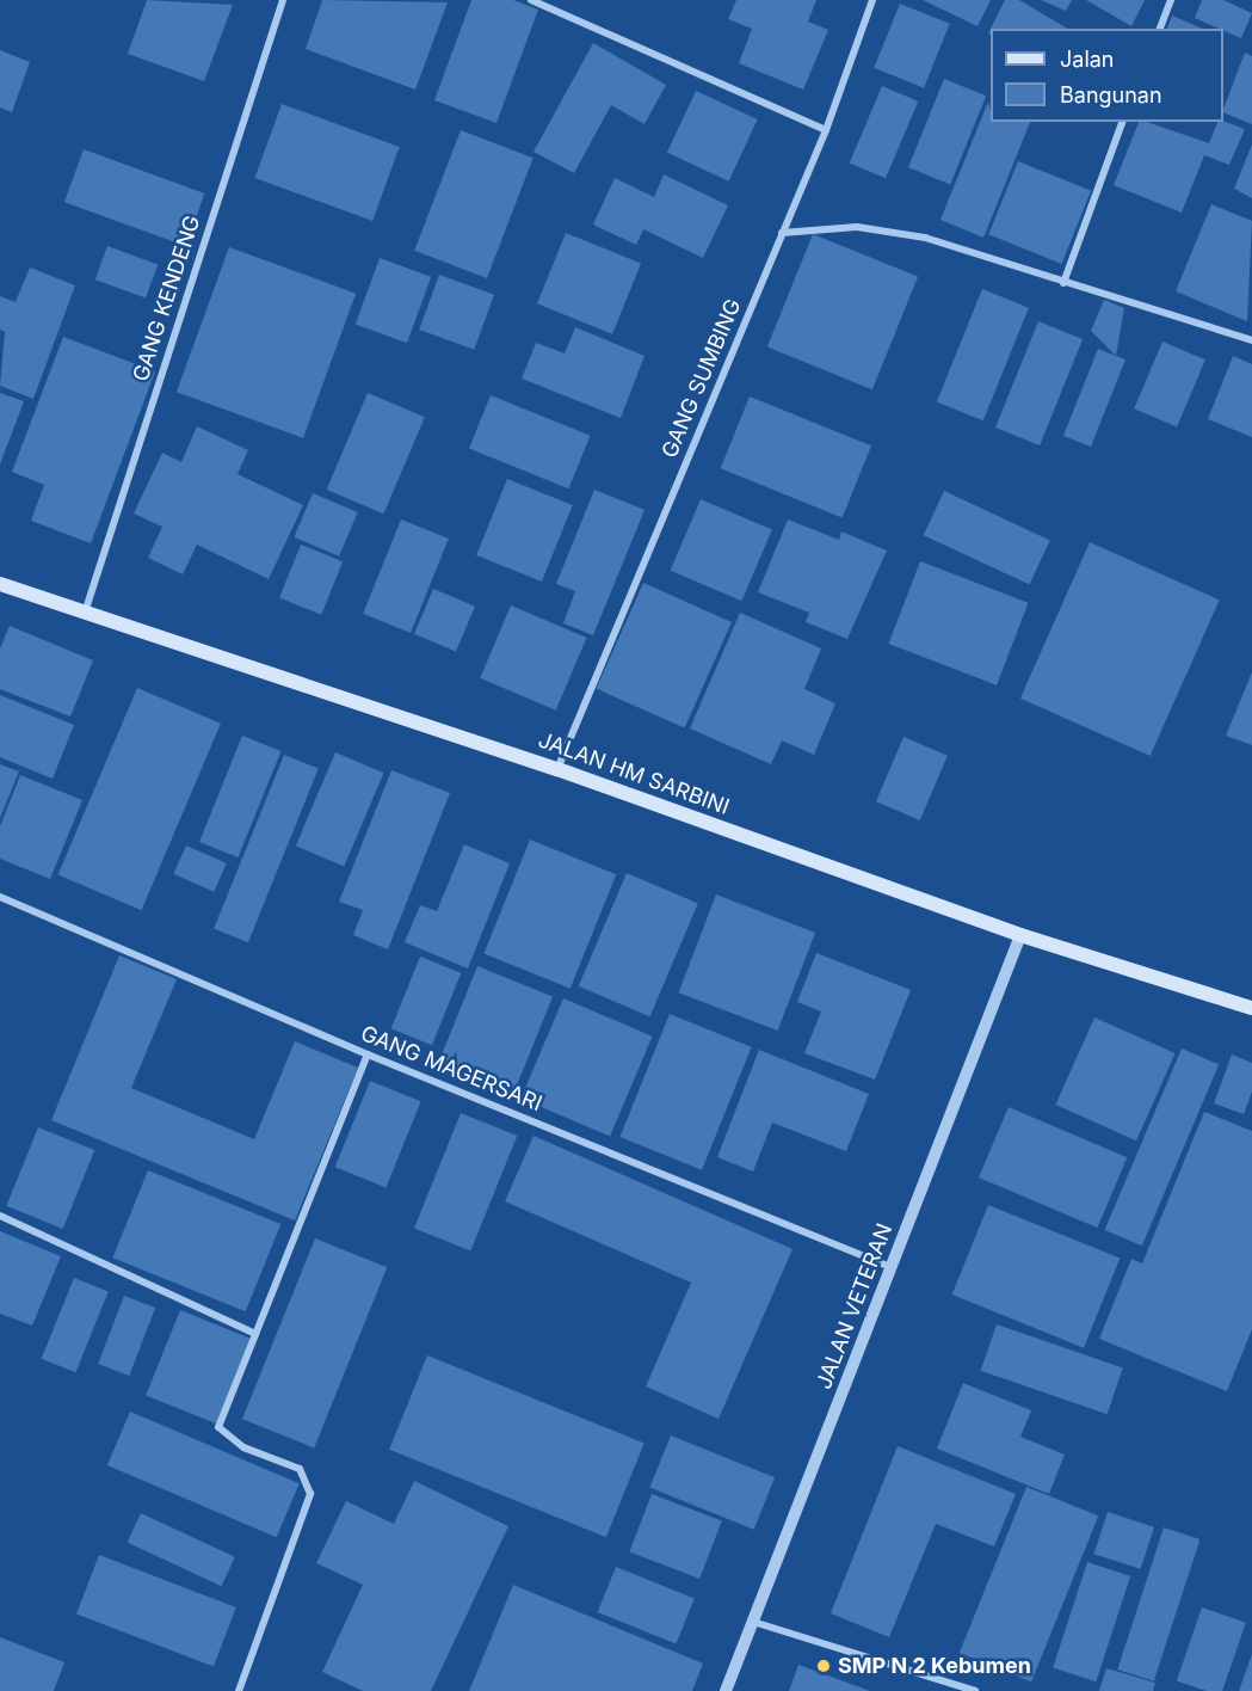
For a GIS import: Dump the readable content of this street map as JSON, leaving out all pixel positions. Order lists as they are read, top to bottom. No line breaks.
{"streets":{"main road":["JALAN HM SARBINI"],"street":["GANG KENDENG","GANG SUMBING","GANG MAGERSARI","JALAN VETERAN"]},"crossings":[["GANG KENDENG","JALAN HM SARBINI"],["GANG SUMBING","JALAN HM SARBINI"],["JALAN HM SARBINI","JALAN VETERAN"],["GANG MAGERSARI","JALAN VETERAN"]],"places":["SMP N 2 Kebumen"],"legend":["Jalan","Bangunan"]}
